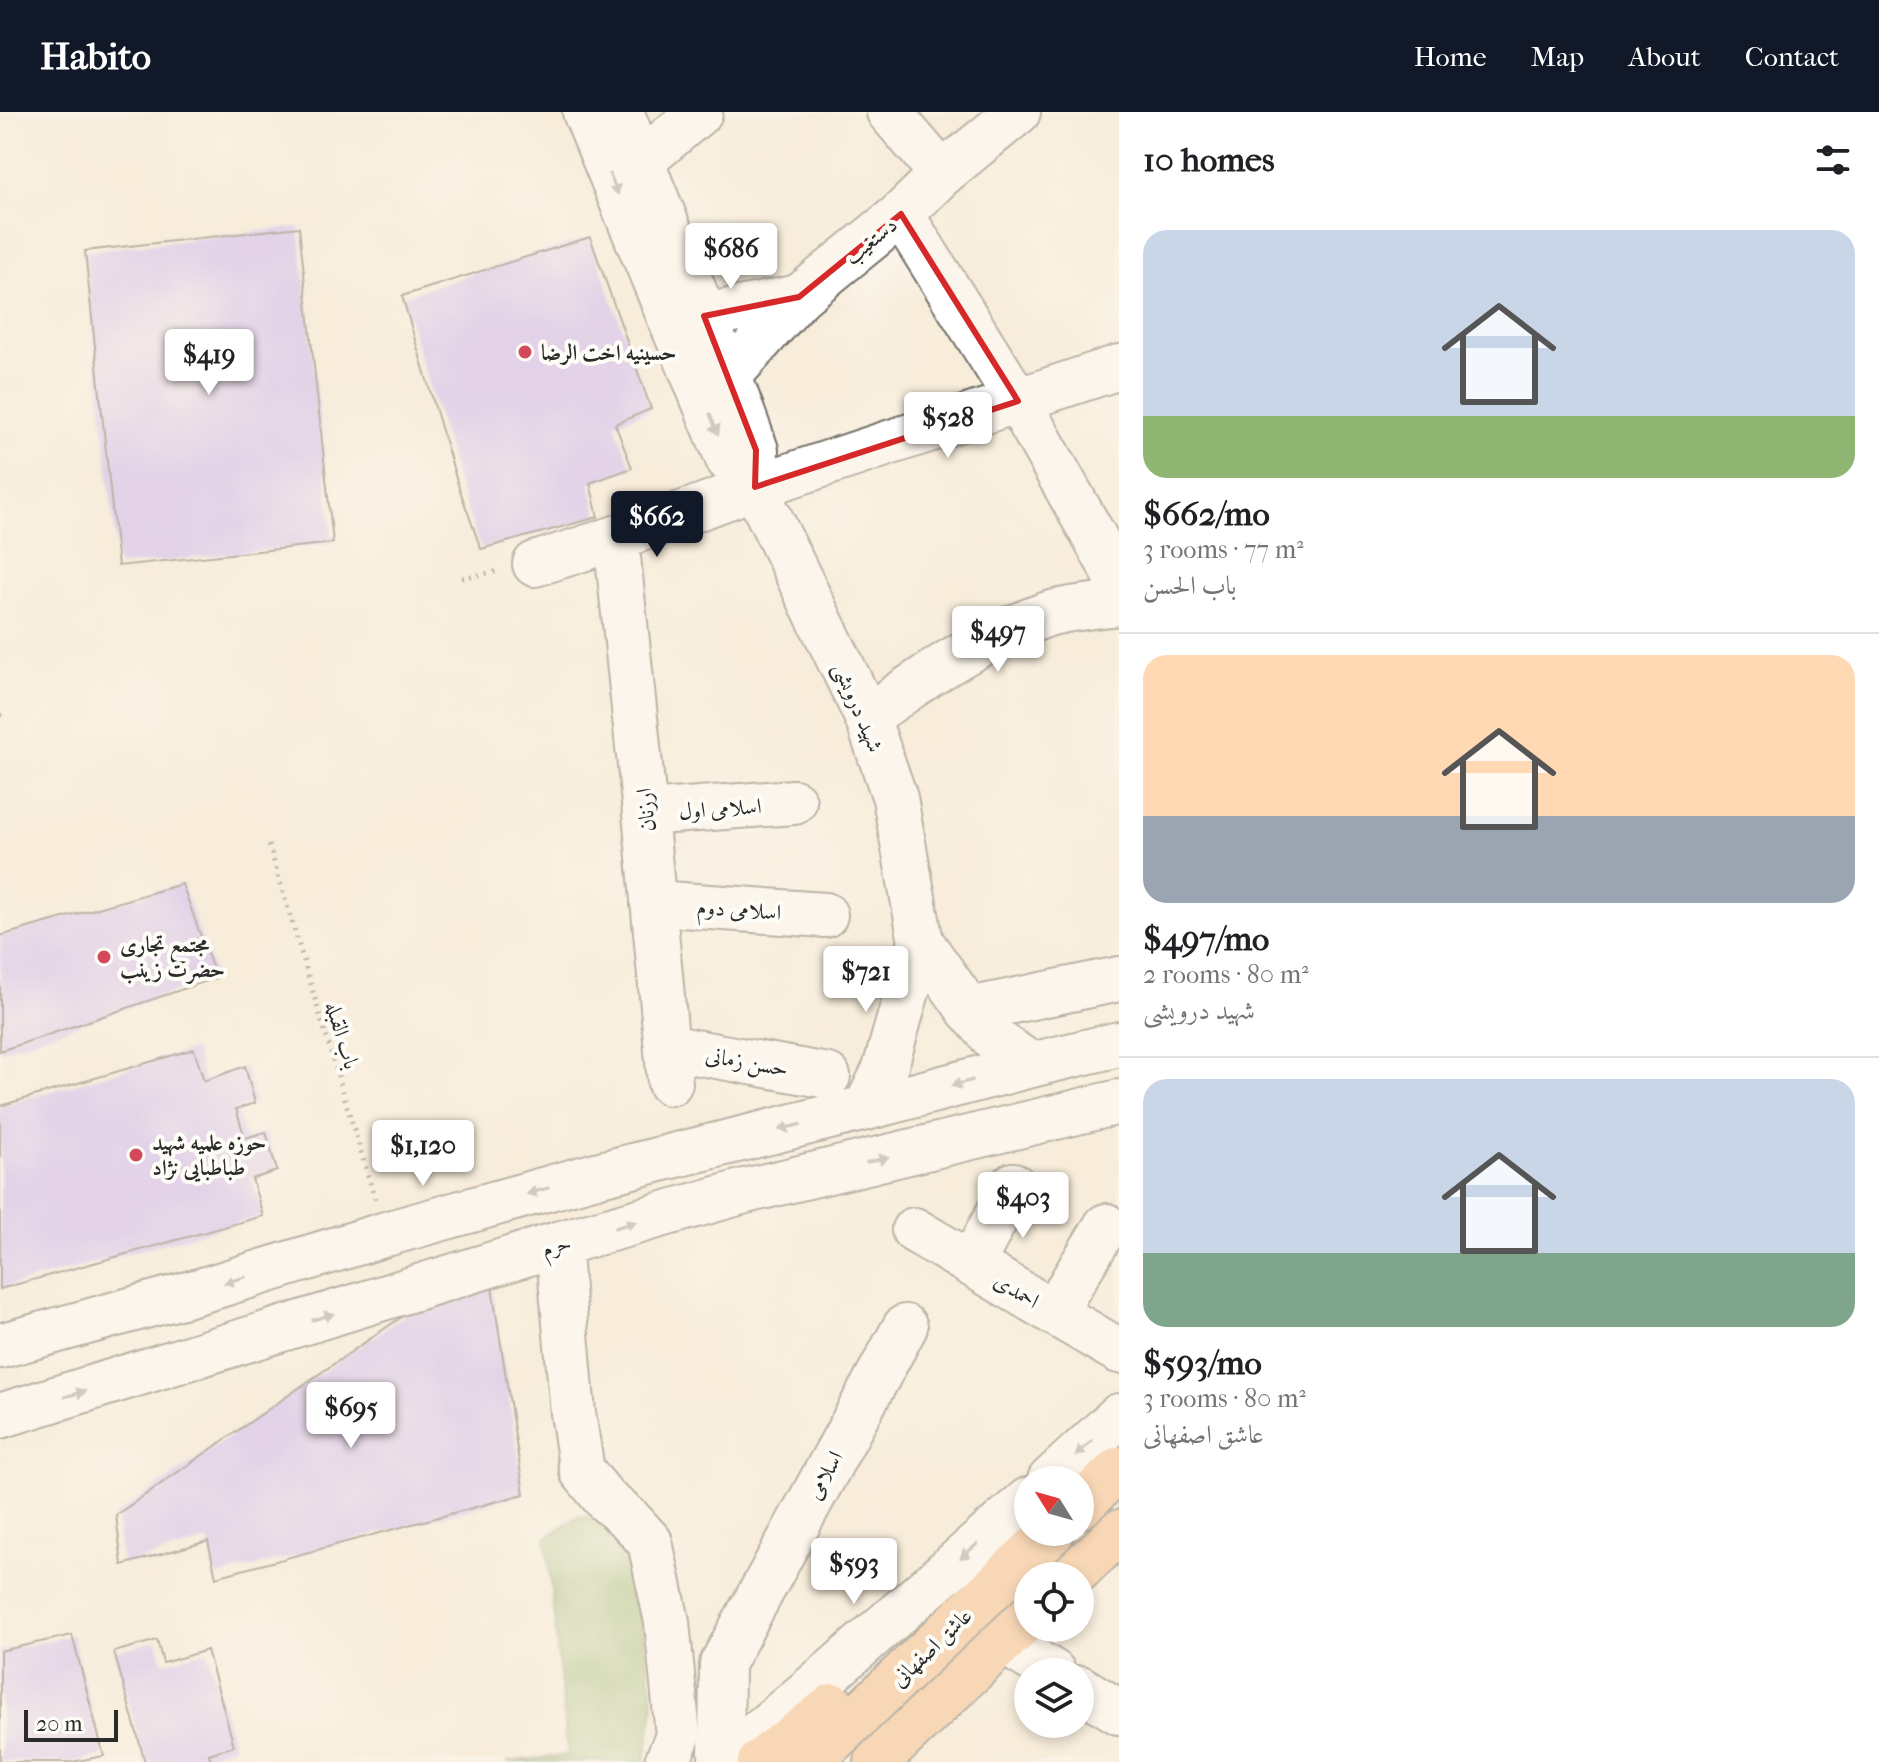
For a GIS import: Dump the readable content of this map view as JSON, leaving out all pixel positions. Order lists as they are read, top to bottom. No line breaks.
{"streets":{"main road":["عاشق اصفهانی"],"street":["دستغیب","شهید درویشی","اسلامی اول","ارزنان","اسلامی دوم","حسن زمانی","حرم","احمدی","اسلامی"],"path":["باب القبله"]},"crossings":[["دستغیب","شهید درویشی"],["اسلامی اول","ارزنان"],["ارزنان","اسلامی دوم"],["ارزنان","حسن زمانی"]],"places":["حسینیه اخت الرضا","مجتمع تجاری حضرت زینب","حوزه علمیه شهید طباطبایی نژاد"],"scale_bar":"20 m","north":"top left","page":{"header":"Habito","nav":["Home","Map","About","Contact"],"heading":"10 homes","list":[{"name":"$662/mo","note":"3 rooms · 77 m² · باب الحسن"},{"name":"$497/mo","note":"2 rooms · 80 m² · شهید درویشی"},{"name":"$593/mo","note":"3 rooms · 80 m² · عاشق اصفهانی"}],"price":["$686","$419","$528","$662","$497","$721","$1,120","$403","$695","$593"],"scale":"20 m"}}
